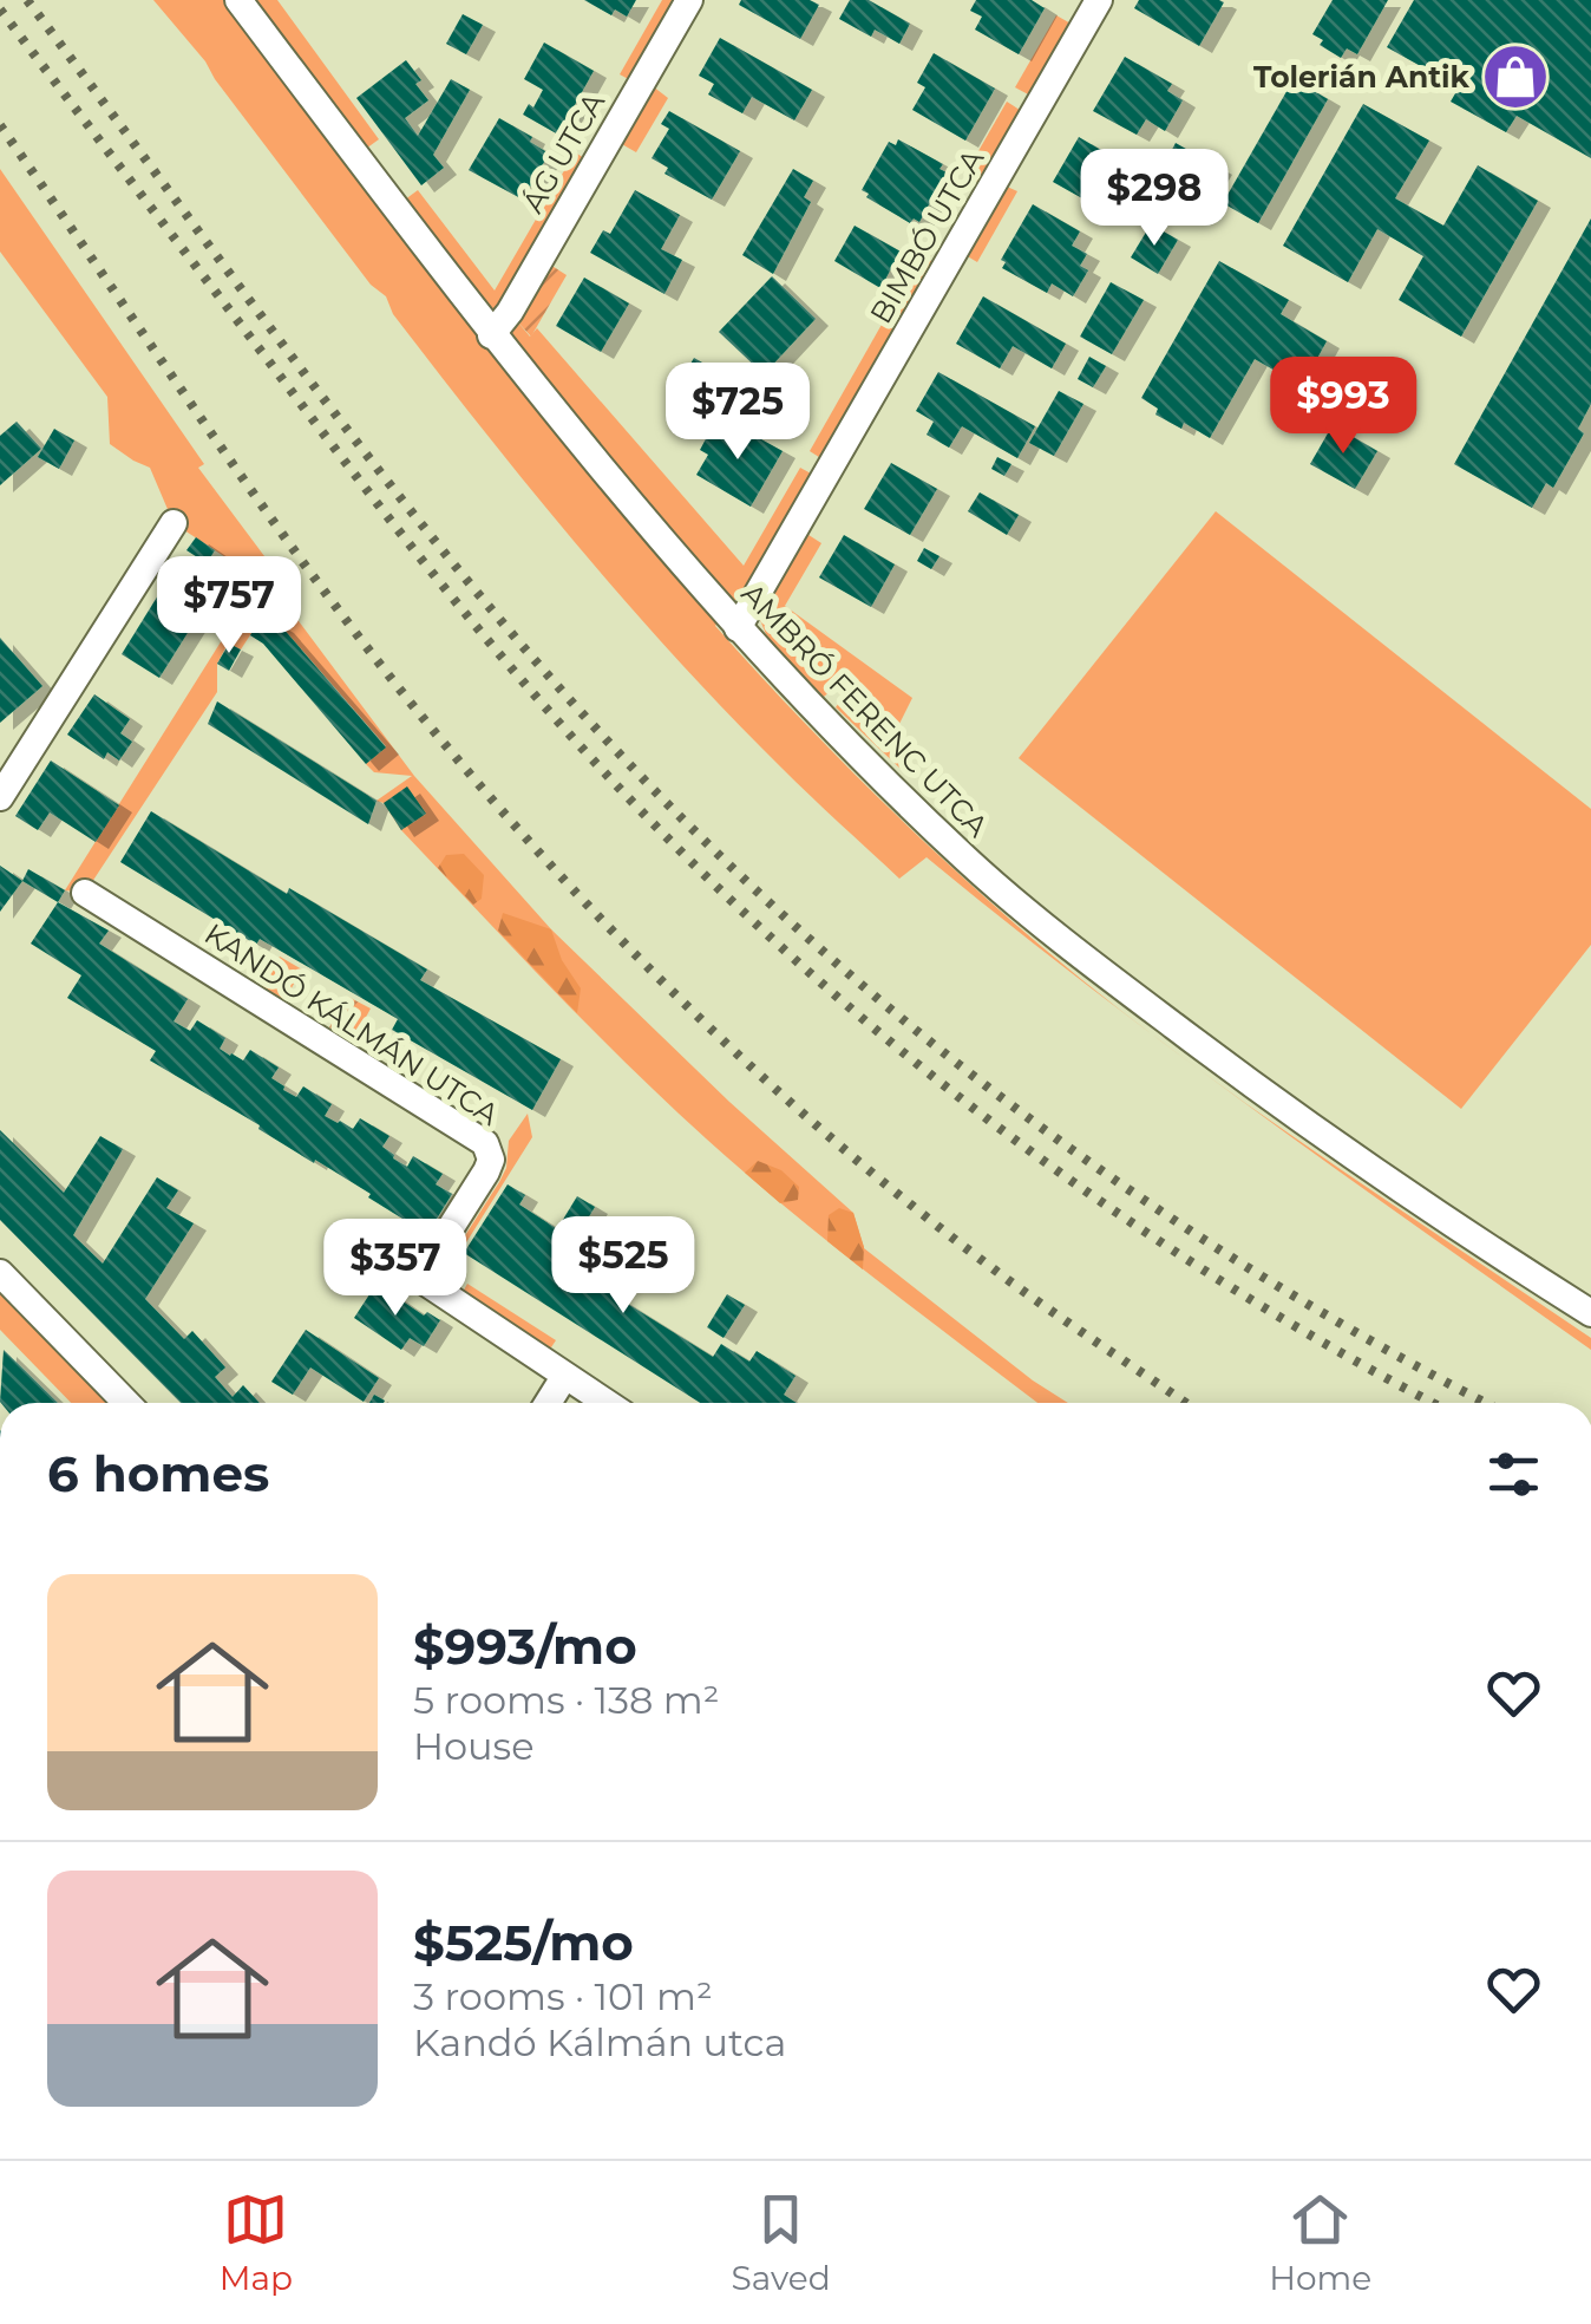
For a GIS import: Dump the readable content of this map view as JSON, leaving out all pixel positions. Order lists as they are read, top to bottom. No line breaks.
{"streets":{"street":["ÁG UTCA","BIMBÓ UTCA","AMBRÓ FERENC UTCA","KANDÓ KÁLMÁN UTCA"]},"crossings":[["ÁG UTCA","AMBRÓ FERENC UTCA"],["BIMBÓ UTCA","AMBRÓ FERENC UTCA"]],"places":{"shop":["Tolerián Antik"]},"page":{"price":["$298","$993","$725","$757","$525","$357"],"heading":"6 homes","list":[{"name":"$993/mo","note":"5 rooms · 138 m² · House"},{"name":"$525/mo","note":"3 rooms · 101 m² · Kandó Kálmán utca"}],"tabs":["Map","Saved","Home"]}}
